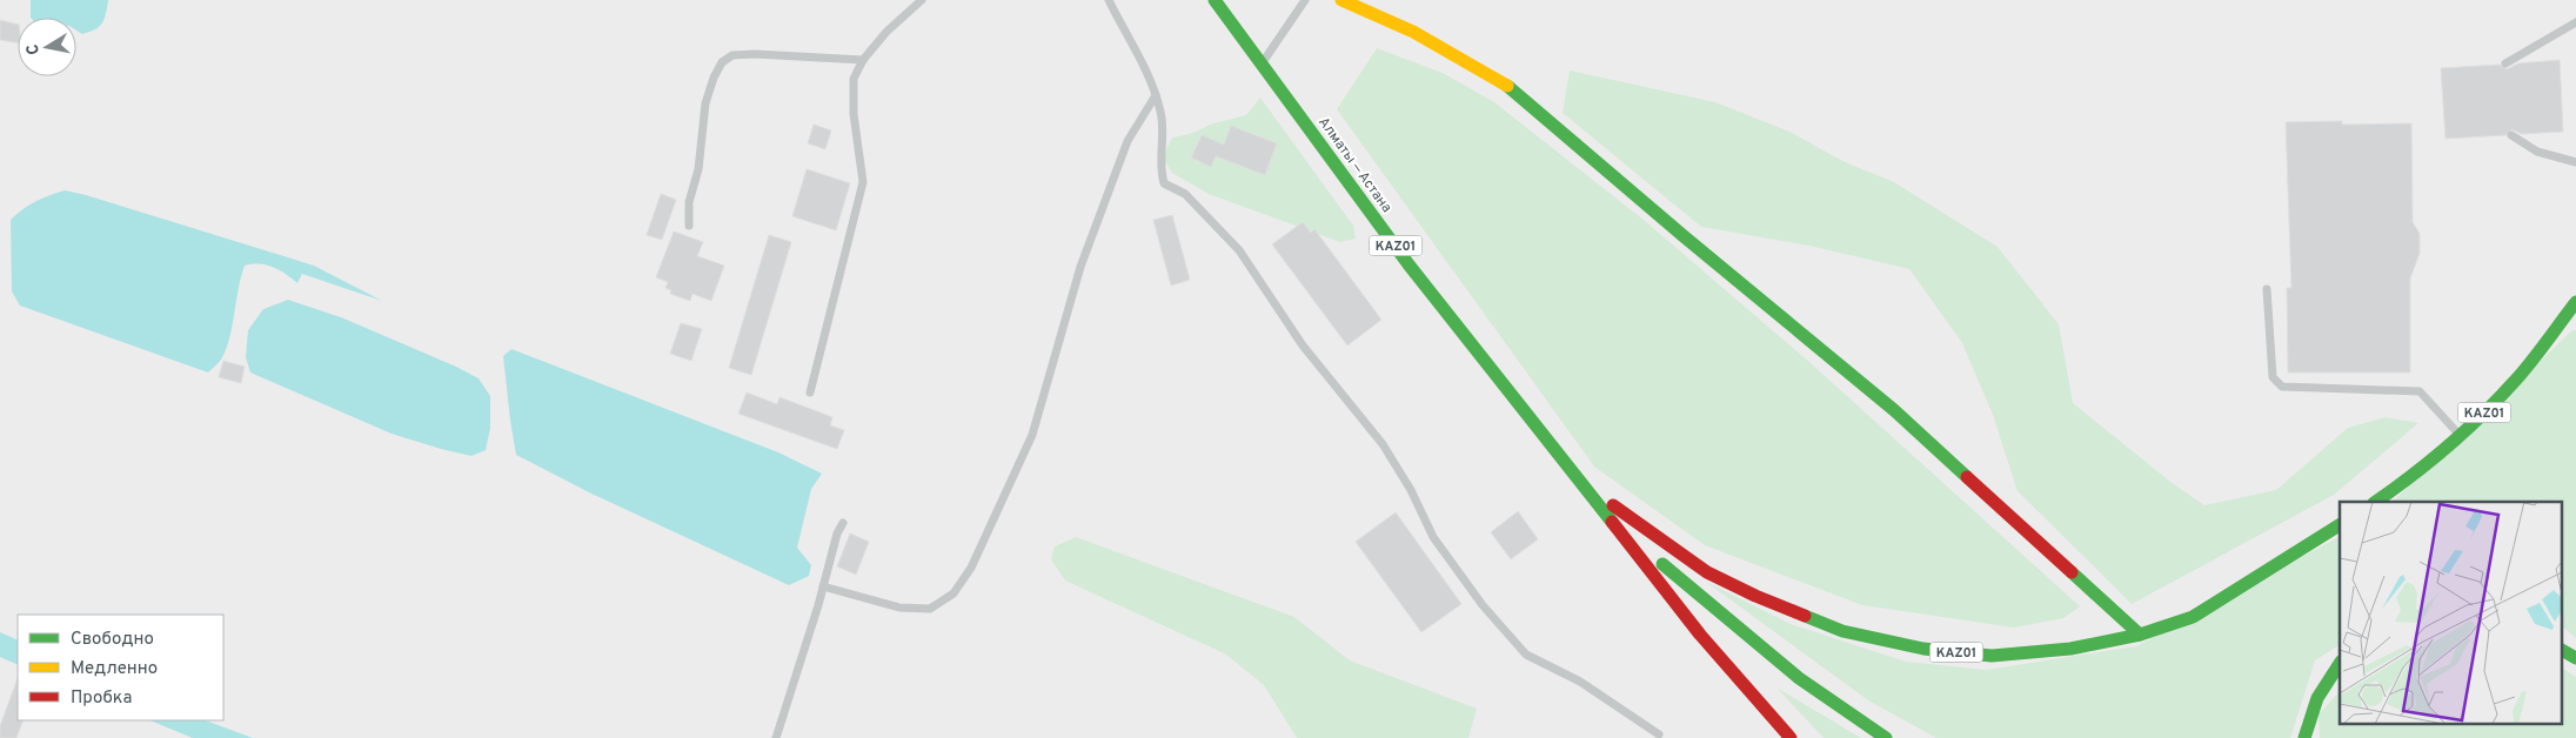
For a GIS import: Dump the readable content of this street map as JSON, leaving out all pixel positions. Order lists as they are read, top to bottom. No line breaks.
{"streets":{"main road":["Алматы — Астана","KАZ01"]},"crossings":[["Алматы — Астана","KАZ01"]],"legend":["Свободно","Медленно","Пробка"],"north":"left"}
